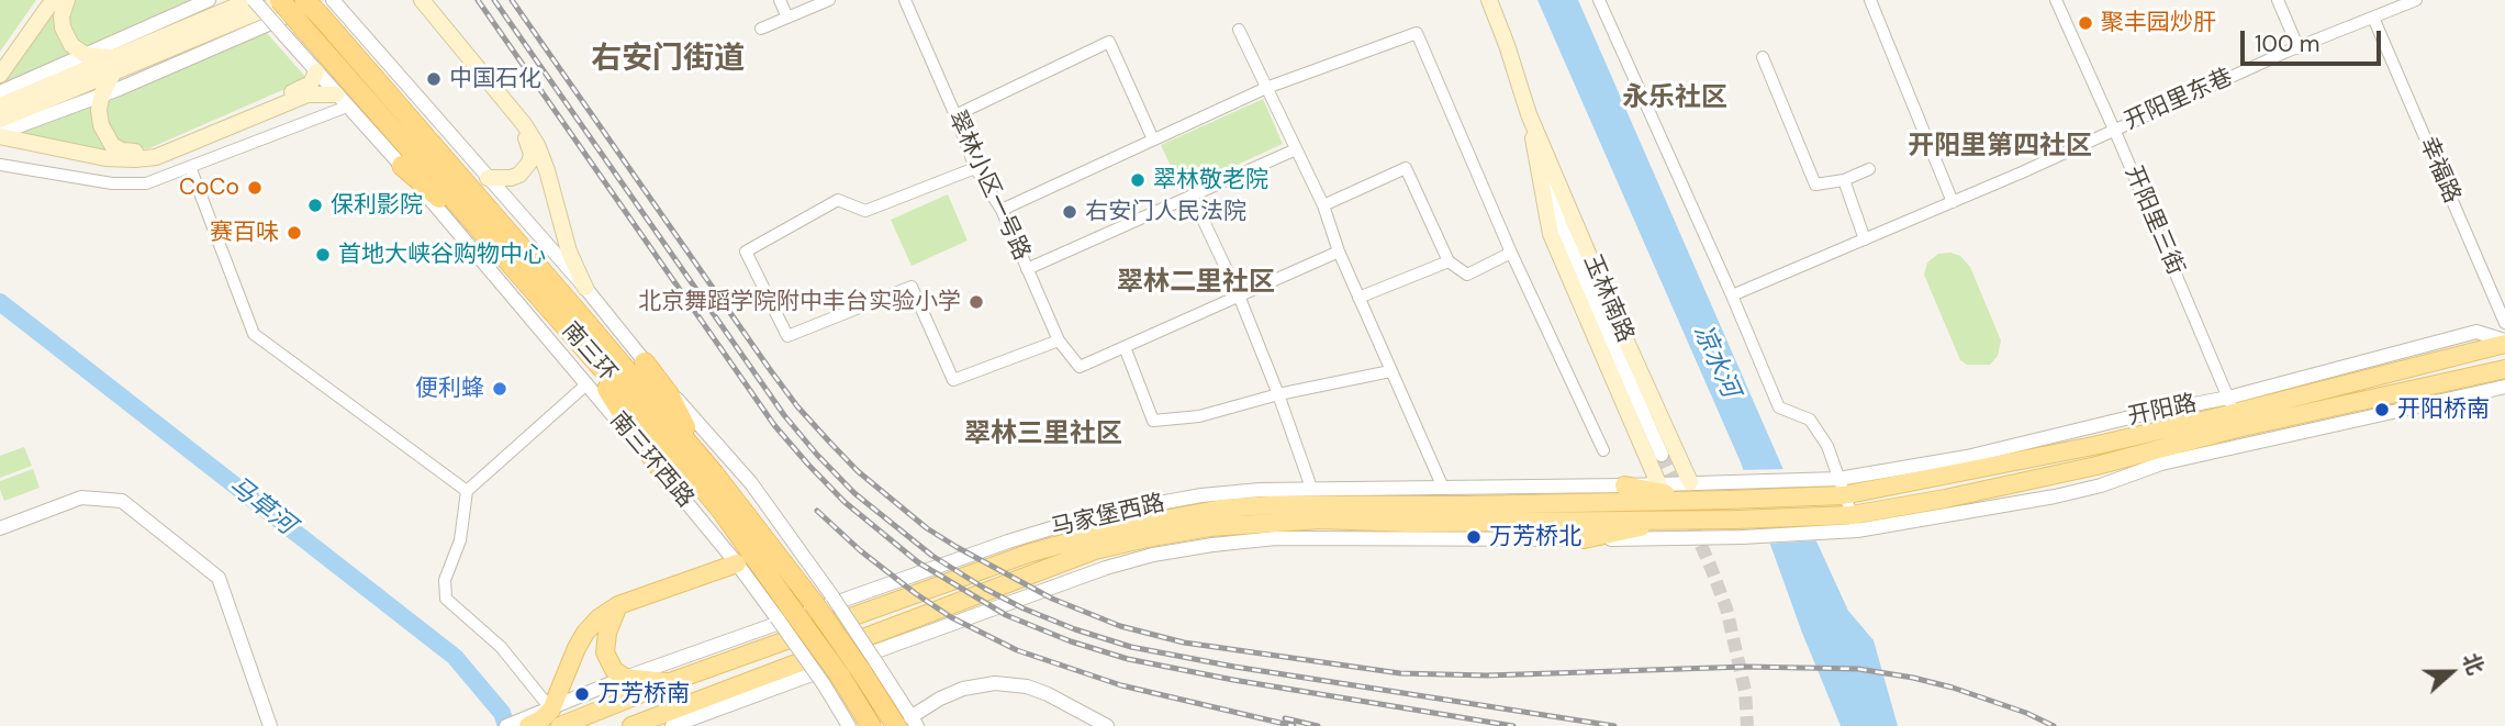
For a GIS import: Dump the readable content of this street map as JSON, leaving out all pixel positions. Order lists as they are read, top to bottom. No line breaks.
{"streets":{"highway":["南三环"],"main road":["玉林南路","开阳路","马家堡西路"],"street":["开阳里东巷","幸福路","翠林小区一号路","开阳里三街","南三环西路"]},"crossings":[["开阳里东巷","幸福路"],["开阳里东巷","开阳里三街"],["开阳里三街","开阳路"],["玉林南路","马家堡西路"],["南三环","南三环西路"],["开阳路","马家堡西路"]],"districts":["右安门街道","永乐社区","开阳里第四社区","翠林二里社区","翠林三里社区"],"water":["凉水河","马草河"],"places":["聚丰园炒肝","中国石化","翠林敬老院","CoCo","保利影院","右安门人民法院","赛百味","首地大峡谷购物中心","北京舞蹈学院附中丰台实验小学","便利蜂","开阳桥南","万芳桥北","万芳桥南"],"scale_bar":"100 m","north":"right"}
